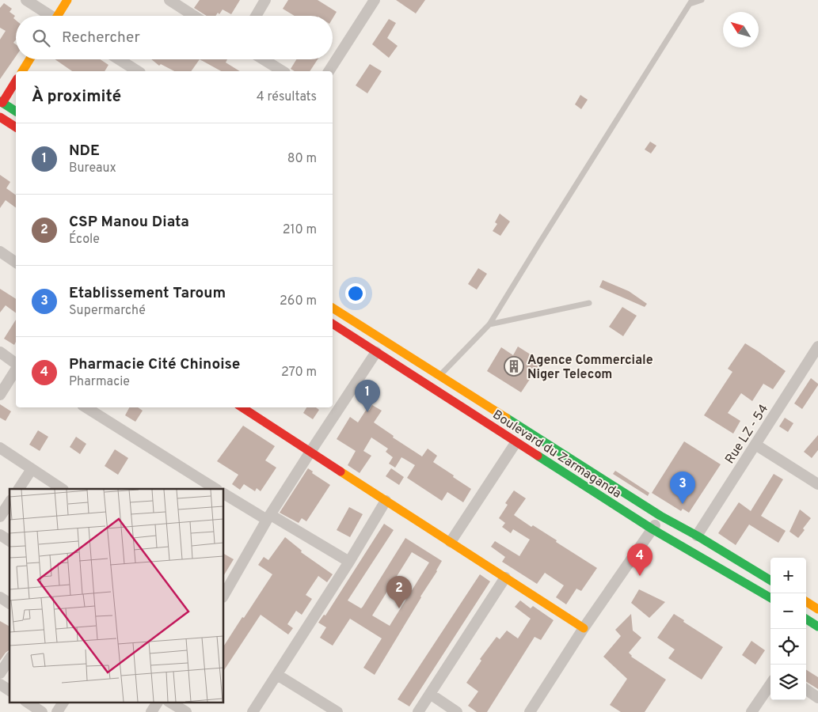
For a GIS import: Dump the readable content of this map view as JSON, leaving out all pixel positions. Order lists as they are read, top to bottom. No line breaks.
{"streets":{"main road":["Boulevard du Zarmaganda"],"street":["Rue LZ - 54"]},"crossings":[["Rue LZ - 54","Boulevard du Zarmaganda"]],"places":{"building":["Agence Commerciale Niger Telecom"]},"north":"top left","page":{"search":"Rechercher","heading":["À proximité","4 résultats"],"list":[{"mark":"1","name":"NDE","note":"Bureaux","value":"80 m"},{"mark":"2","name":"CSP Manou Diata","note":"École","value":"210 m"},{"mark":"3","name":"Etablissement Taroum","note":"Supermarché","value":"260 m"},{"mark":"4","name":"Pharmacie Cité Chinoise","note":"Pharmacie","value":"270 m"}],"pins":["1","3","4","2"],"map_buttons":["+","−"]}}
